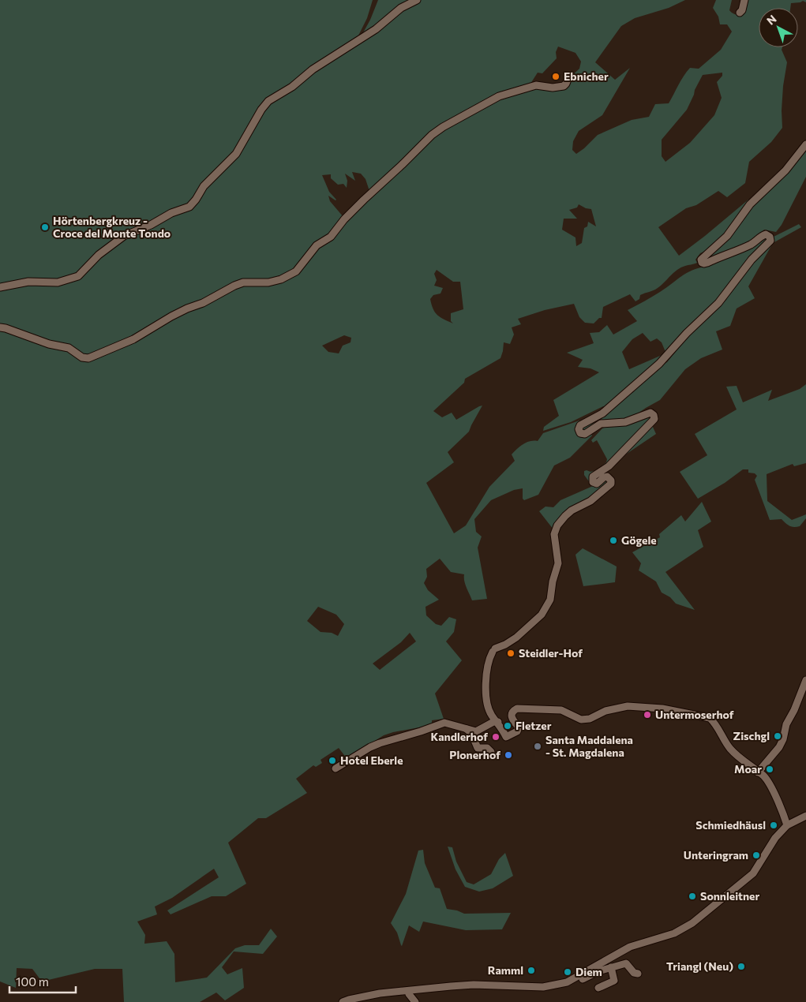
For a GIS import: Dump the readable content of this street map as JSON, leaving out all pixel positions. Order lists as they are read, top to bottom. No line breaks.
{"places":["Ebnicher","Hörtenbergkreuz - Croce del Monte Tondo","Gögele","Steidler-Hof","Untermoserhof","Fletzer","Zischgl","Kandlerhof","Santa Maddalena - St. Magdalena","Plonerhof","Hotel Eberle","Moar","Schmiedhäusl","Unteringram","Sonnleitner","Triangl (Neu)","Ramml","Diem"],"scale_bar":"100 m","north":"top left"}
